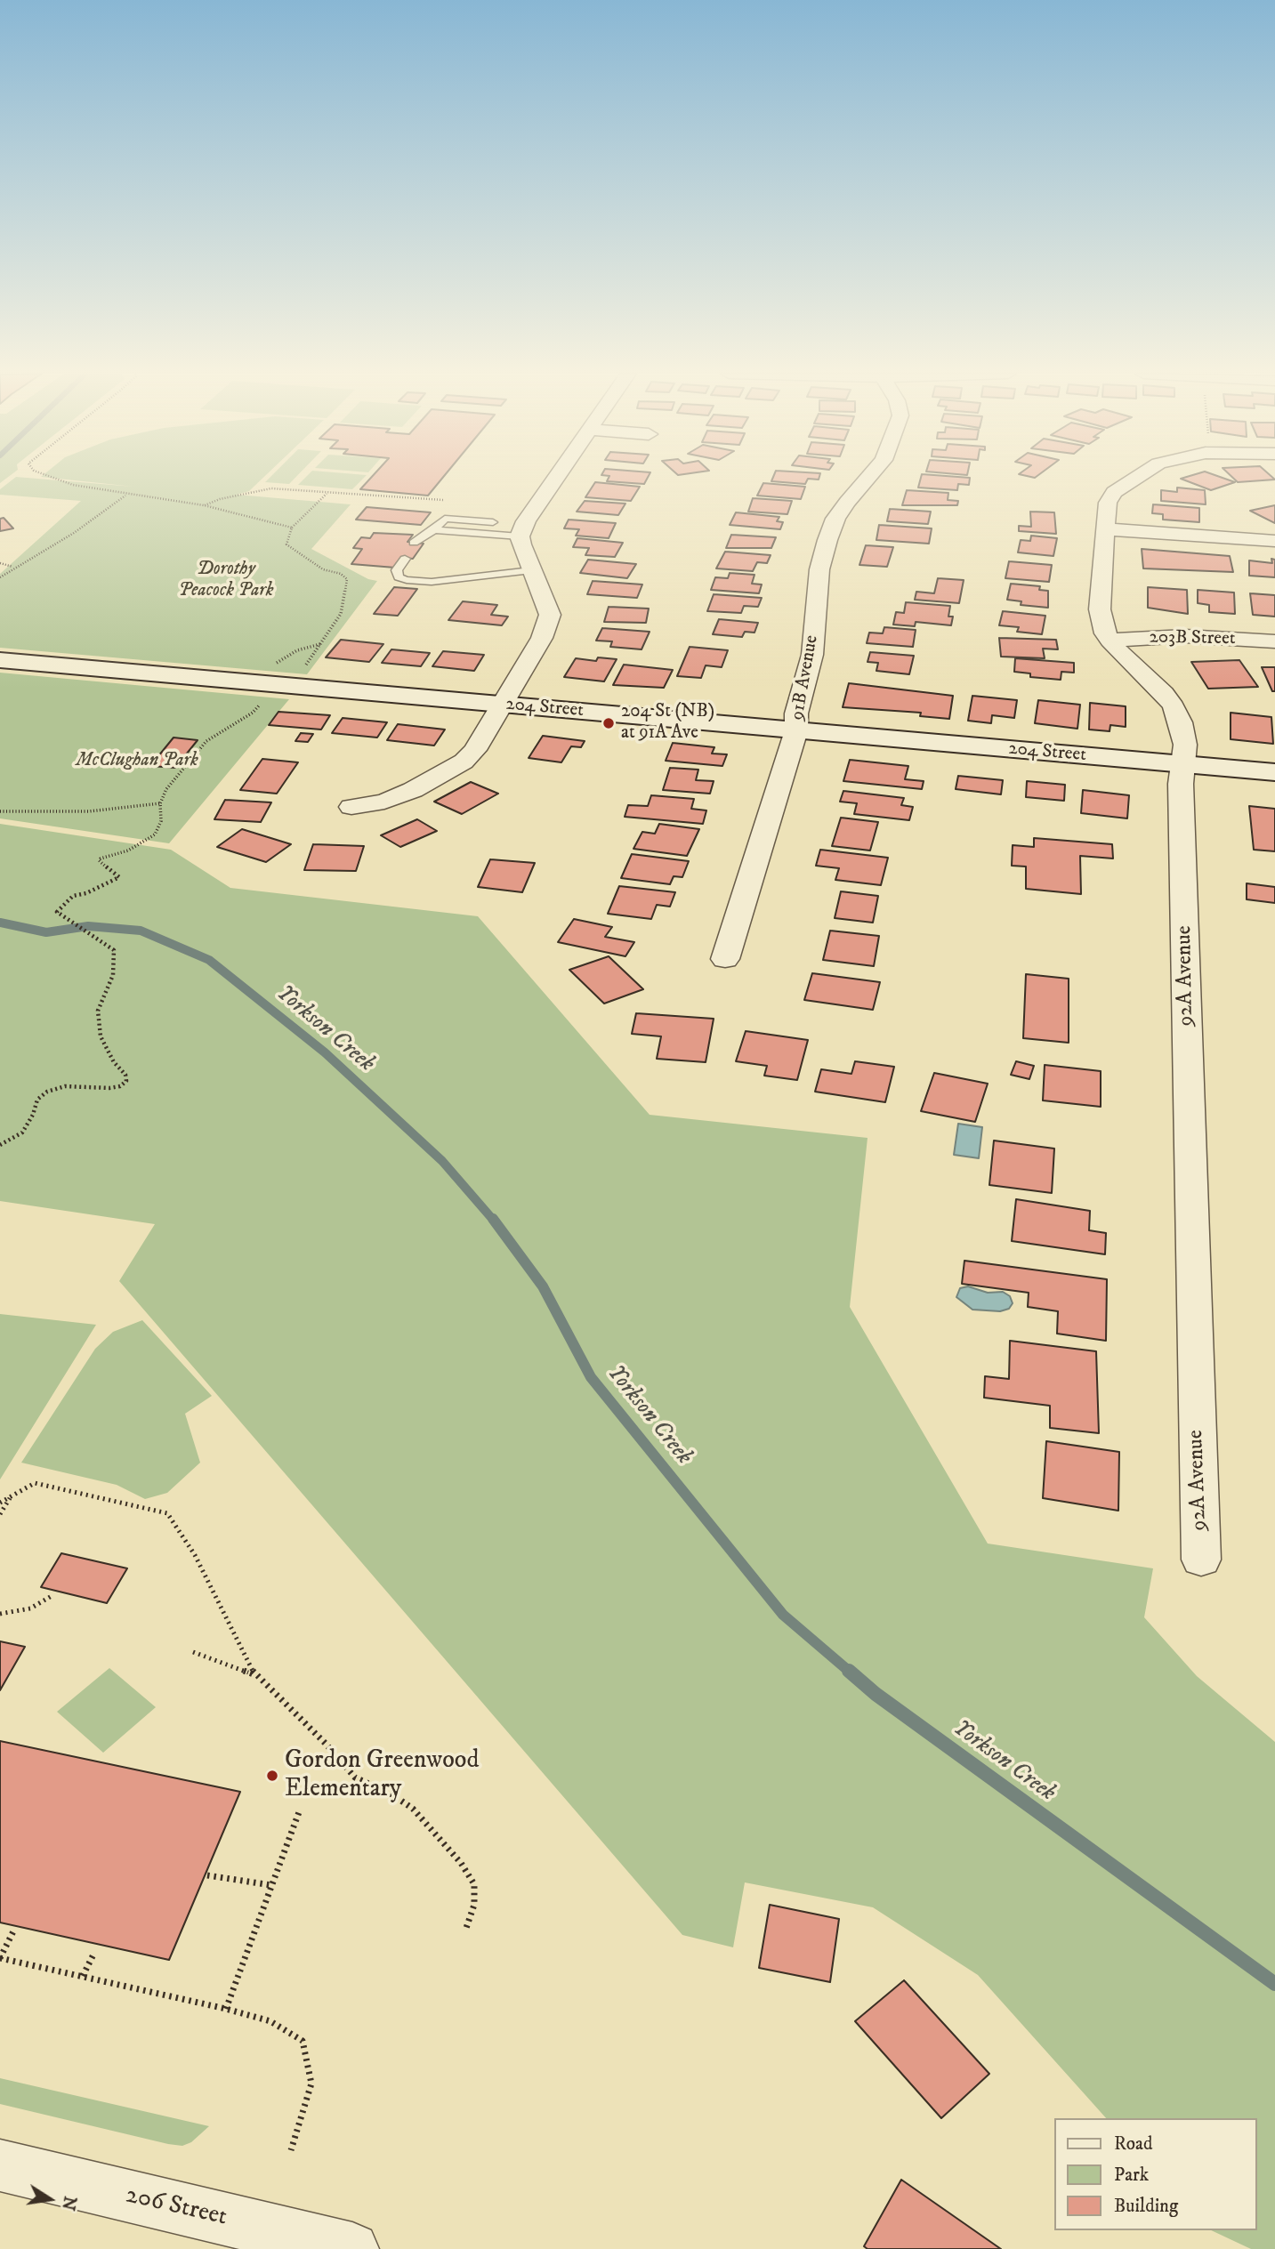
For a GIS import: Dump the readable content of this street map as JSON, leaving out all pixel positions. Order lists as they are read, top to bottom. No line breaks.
{"streets":{"street":["203B Street","91B Avenue","204 Street","92A Avenue","206 Street"]},"crossings":[["203B Street","92A Avenue"],["91B Avenue","204 Street"],["204 Street","92A Avenue"]],"water":["Yorkson Creek"],"parks":["Dorothy Peacock Park","McClughan Park"],"places":["204 St (NB) at 91A Ave","Gordon Greenwood Elementary"],"legend":["Road","Park","Building"],"north":"right"}
